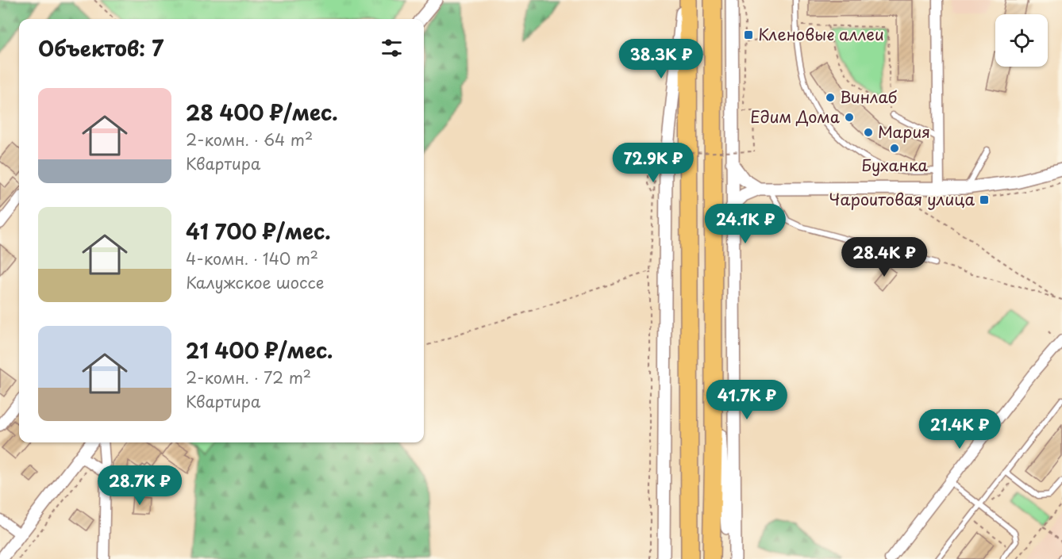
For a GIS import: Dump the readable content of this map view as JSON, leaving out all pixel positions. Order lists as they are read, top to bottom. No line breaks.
{"places":{"transit":["Кленовые аллеи","Чароитовая улица"],"other":["Винлаб","Едим Дома","Мария","Буханка"]},"page":{"heading":"Объектов: 7","price":["38.3K ₽","72.9K ₽","24.1K ₽","28.4K ₽","41.7K ₽","21.4K ₽","28.7K ₽"],"list":[{"name":"28 400 ₽/мес.","note":"2-комн. · 64 m² · Квартира"},{"name":"41 700 ₽/мес.","note":"4-комн. · 140 m² · Калужское шоссе"},{"name":"21 400 ₽/мес.","note":"2-комн. · 72 m² · Квартира"}]}}
